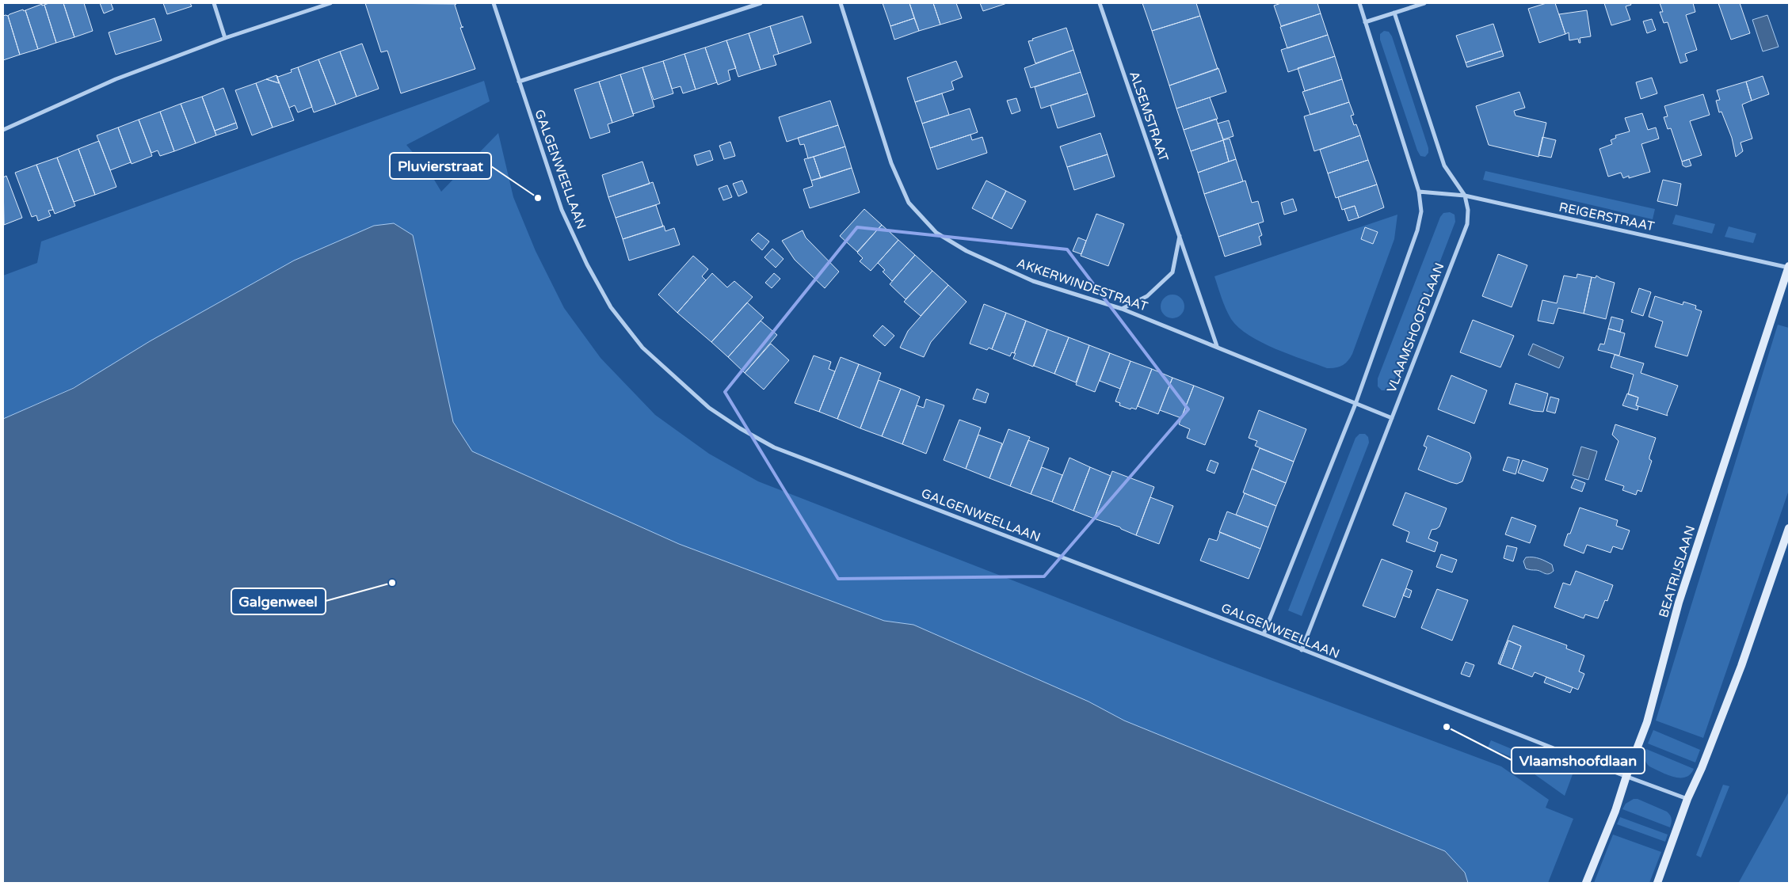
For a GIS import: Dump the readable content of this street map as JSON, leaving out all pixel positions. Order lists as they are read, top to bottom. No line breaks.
{"streets":{"street":["ALSEMSTRAAT","GALGENWEELLAAN","REIGERSTRAAT","AKKERWINDESTRAAT","VLAAMSHOOFDLAAN","BEATRIJSLAAN"]},"crossings":[["ALSEMSTRAAT","AKKERWINDESTRAAT"],["GALGENWEELLAAN","VLAAMSHOOFDLAAN"],["GALGENWEELLAAN","BEATRIJSLAAN"],["REIGERSTRAAT","VLAAMSHOOFDLAAN"],["REIGERSTRAAT","BEATRIJSLAAN"],["AKKERWINDESTRAAT","VLAAMSHOOFDLAAN"]],"places":["Pluvierstraat","Galgenweel","Vlaamshoofdlaan"]}
